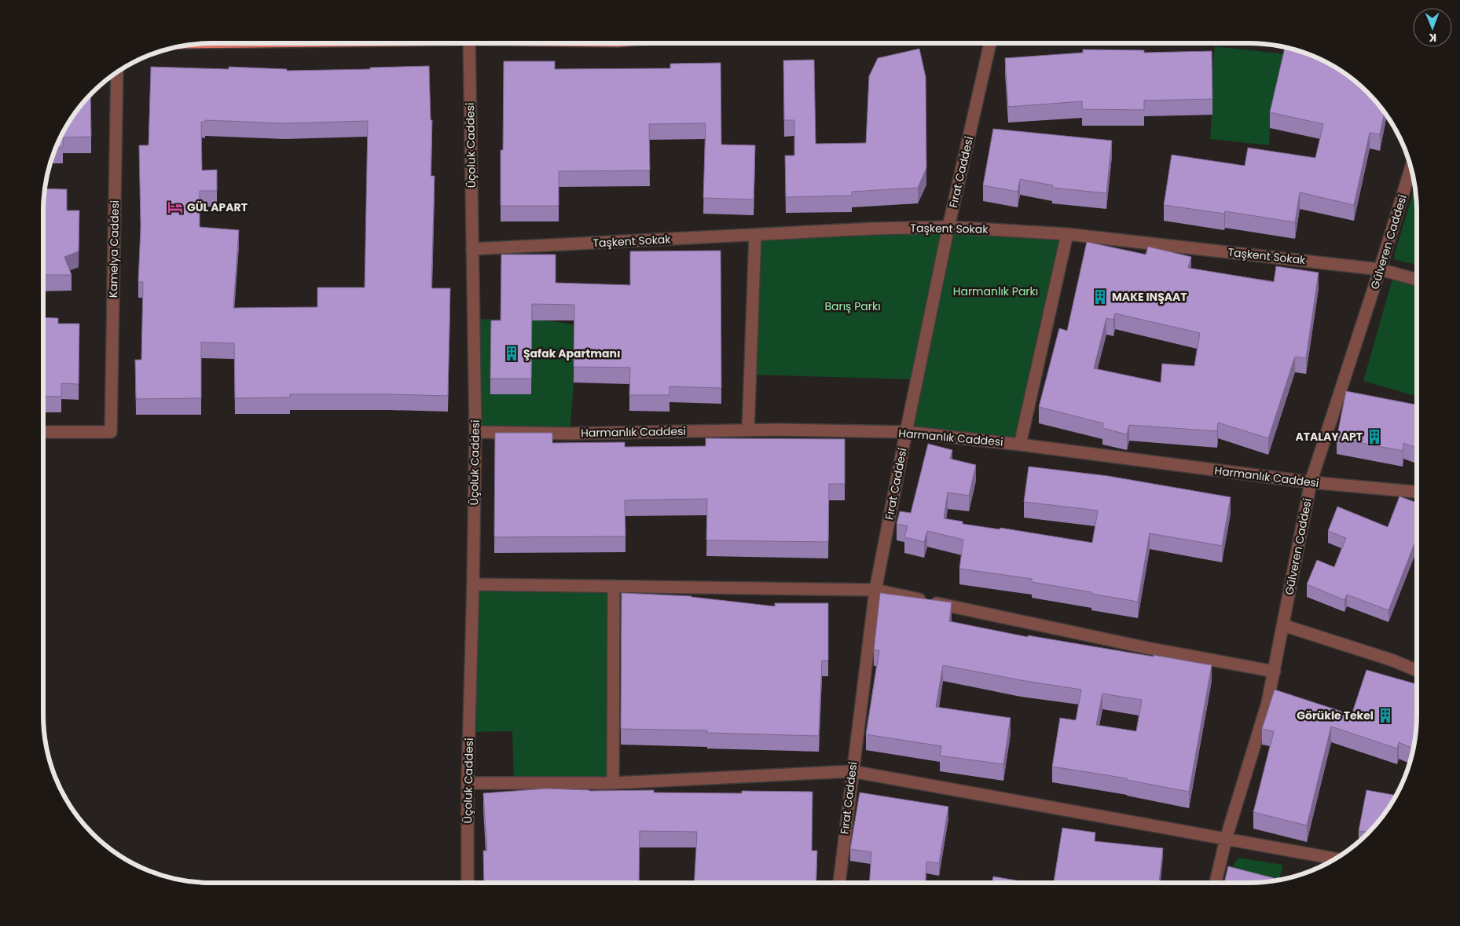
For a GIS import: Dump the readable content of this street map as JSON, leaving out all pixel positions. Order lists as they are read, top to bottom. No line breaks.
{"streets":{"street":["Üçoluk Caddesi","Fırat Caddesi","Taşkent Sokak","Gülveren Caddesi","Kamelya Caddesi","Harmanlık Caddesi"]},"crossings":[["Üçoluk Caddesi","Taşkent Sokak"],["Üçoluk Caddesi","Harmanlık Caddesi"],["Fırat Caddesi","Taşkent Sokak"],["Fırat Caddesi","Harmanlık Caddesi"],["Taşkent Sokak","Gülveren Caddesi"],["Gülveren Caddesi","Harmanlık Caddesi"]],"parks":["Harmanlık Parkı","Barış Parkı"],"places":{"hotel":["GÜL APART"],"building":["MAKE INŞAAT","Şafak Apartmanı","ATALAY APT","Görükle Tekel"]},"north":"bottom"}
